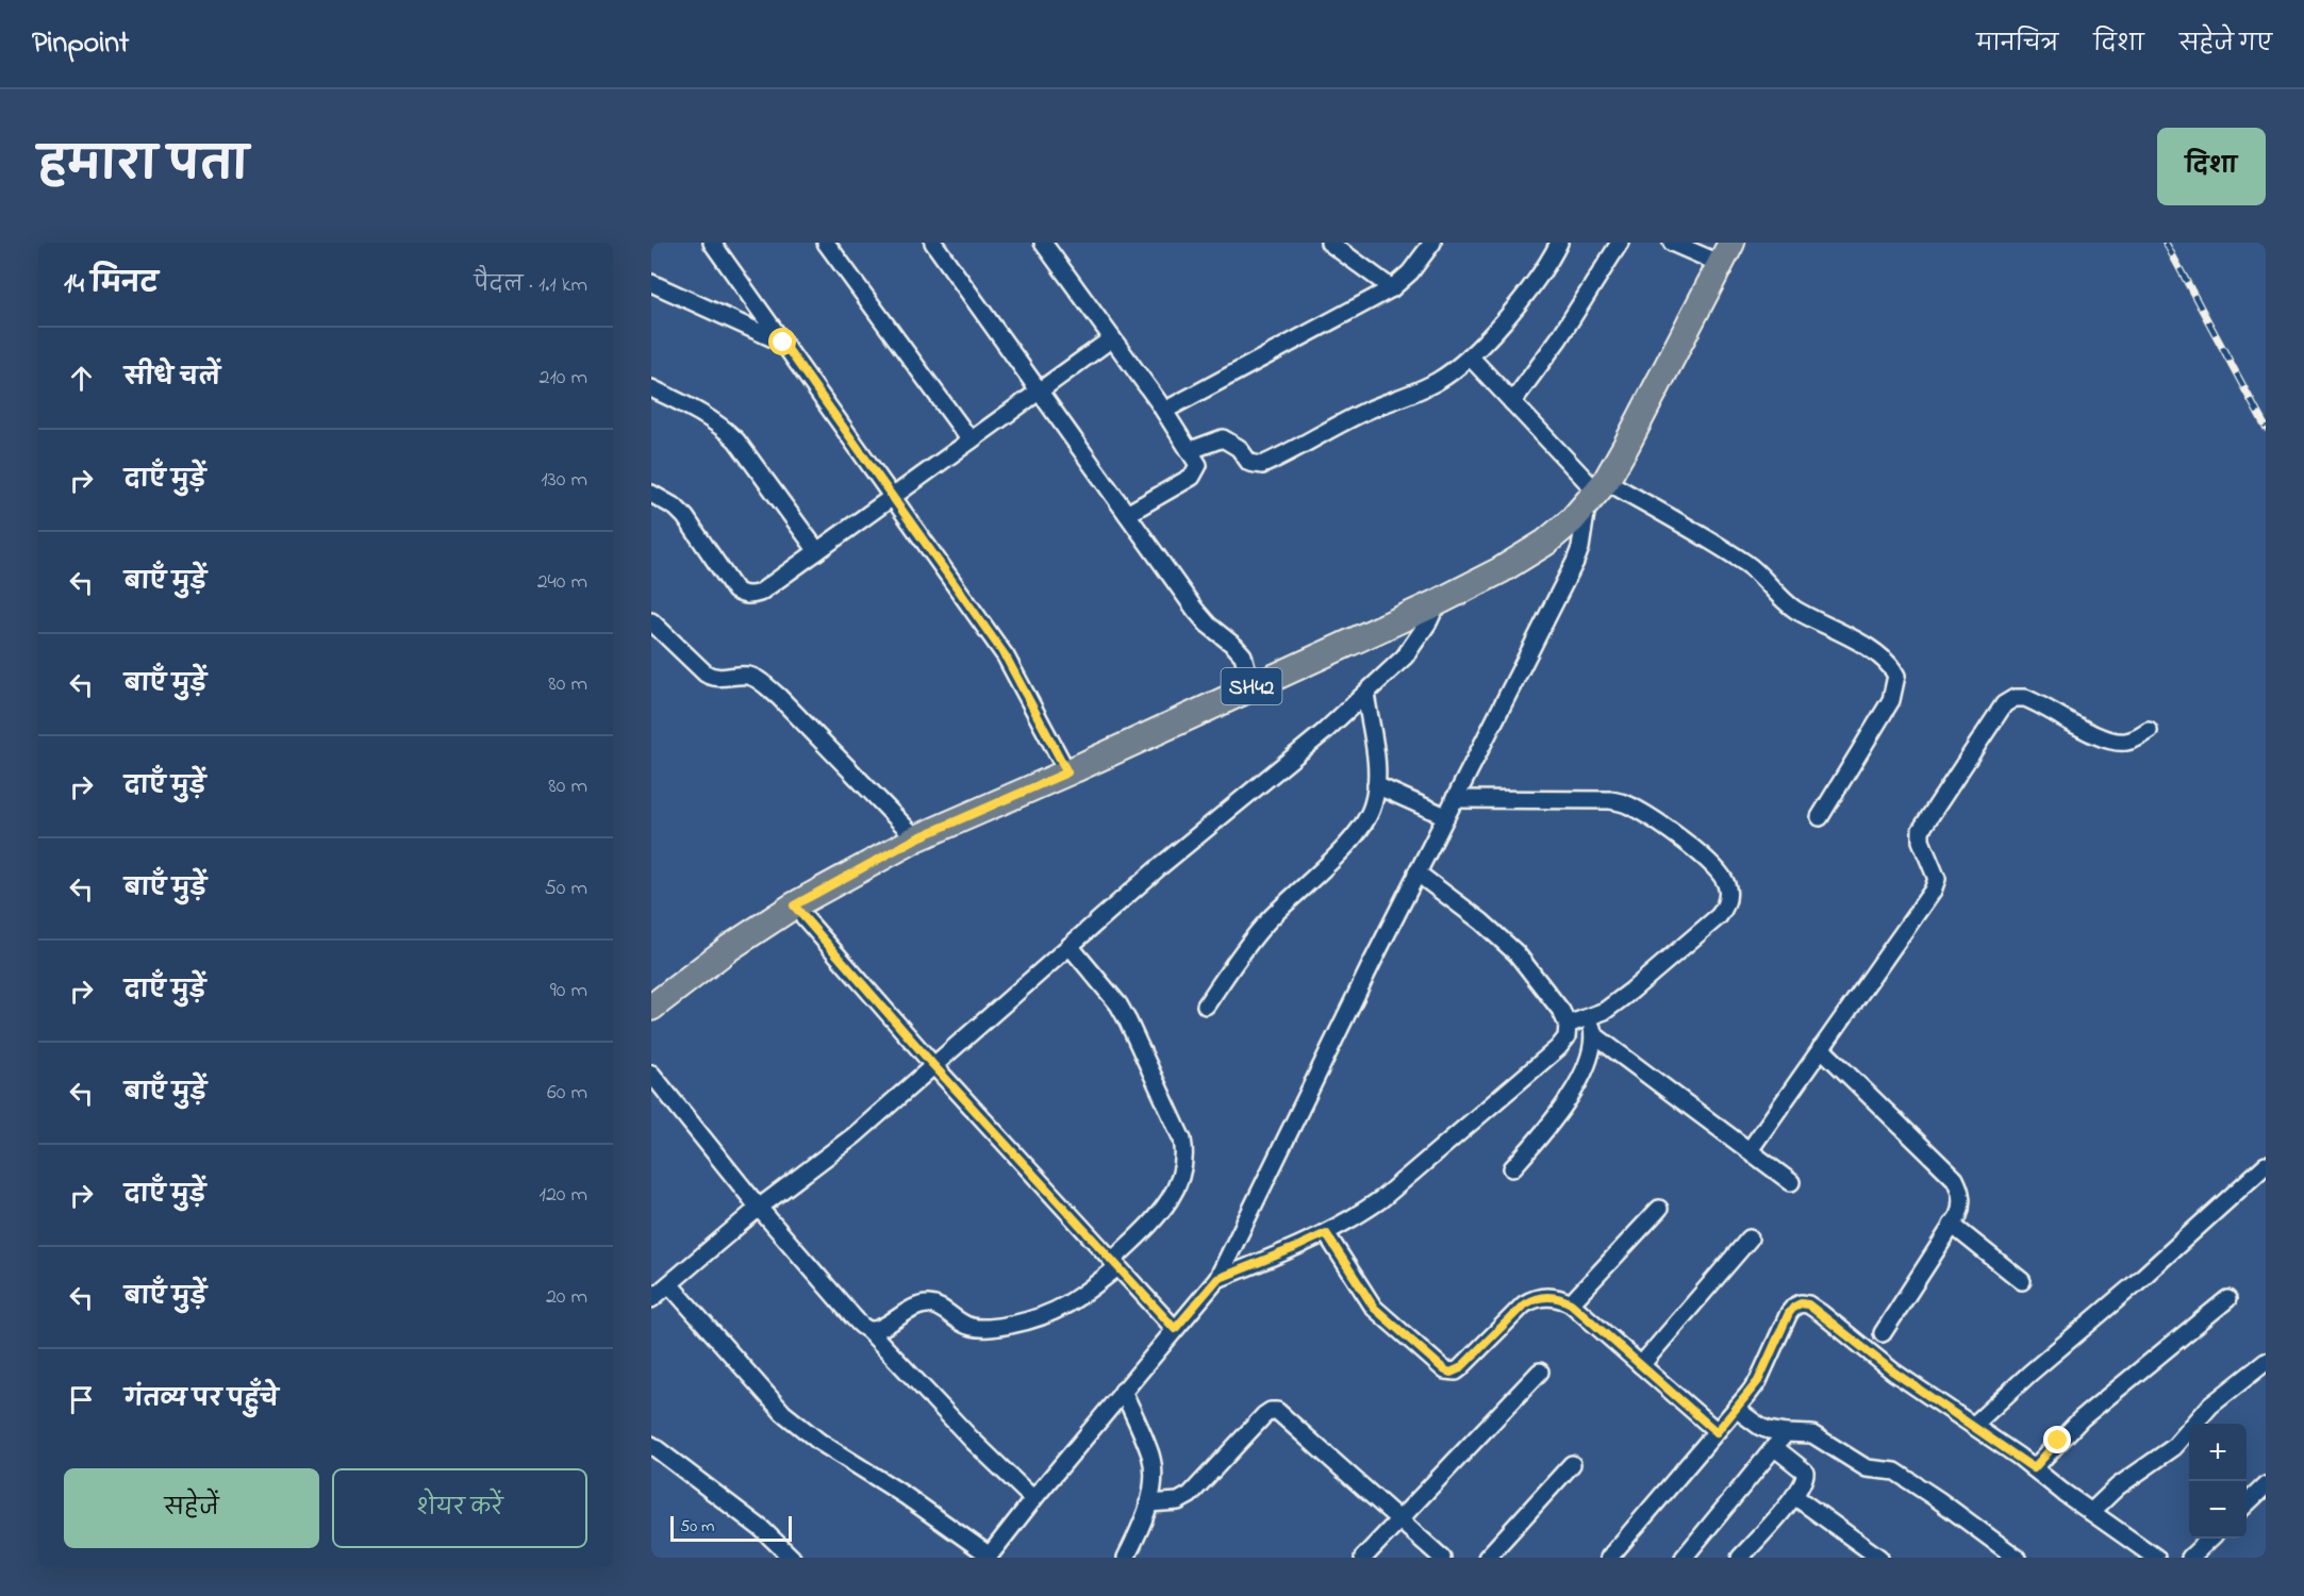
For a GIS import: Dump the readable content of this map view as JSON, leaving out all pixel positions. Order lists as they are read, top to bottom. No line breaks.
{"streets":{"main road":["SH42"]},"scale_bar":"50 m","page":{"header":"Pinpoint","nav":["मानचित्र","दिशा","सहेजे गए"],"title":"हमारा पता","buttons":["दिशा",["सहेजें","शेयर करें"]],"heading":["14 मिनट","पैदल · 1.1 km"],"list":[["सीधे चलें","210 m"],["दाएँ मुड़ें","130 m"],["बाएँ मुड़ें","240 m"],["बाएँ मुड़ें","80 m"],["दाएँ मुड़ें","80 m"],["बाएँ मुड़ें","50 m"],["दाएँ मुड़ें","90 m"],["बाएँ मुड़ें","60 m"],["दाएँ मुड़ें","120 m"],["बाएँ मुड़ें","20 m"],"गंतव्य पर पहुँचे"],"map_buttons":["+","−"],"scale":"50 m"}}
